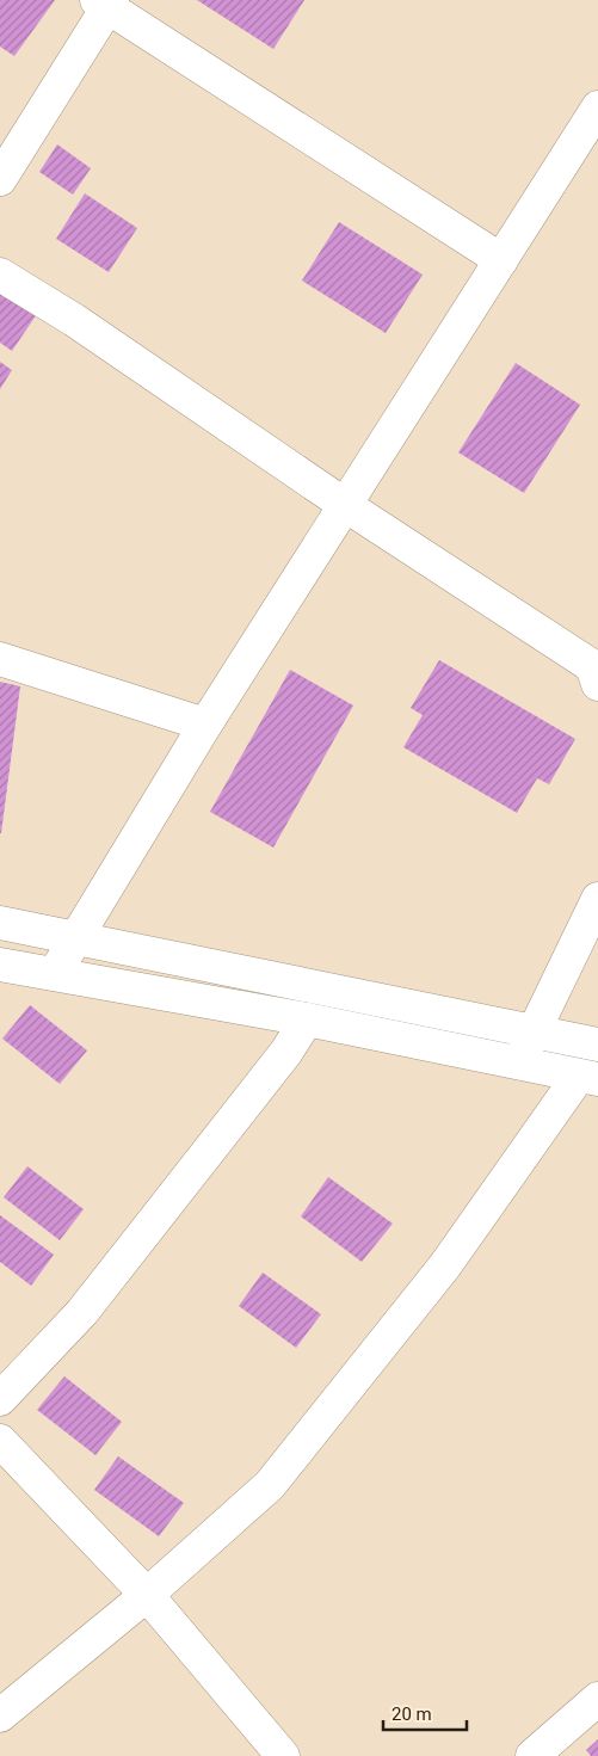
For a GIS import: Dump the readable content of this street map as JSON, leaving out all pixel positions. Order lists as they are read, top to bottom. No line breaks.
{"scale_bar":"20 m"}
